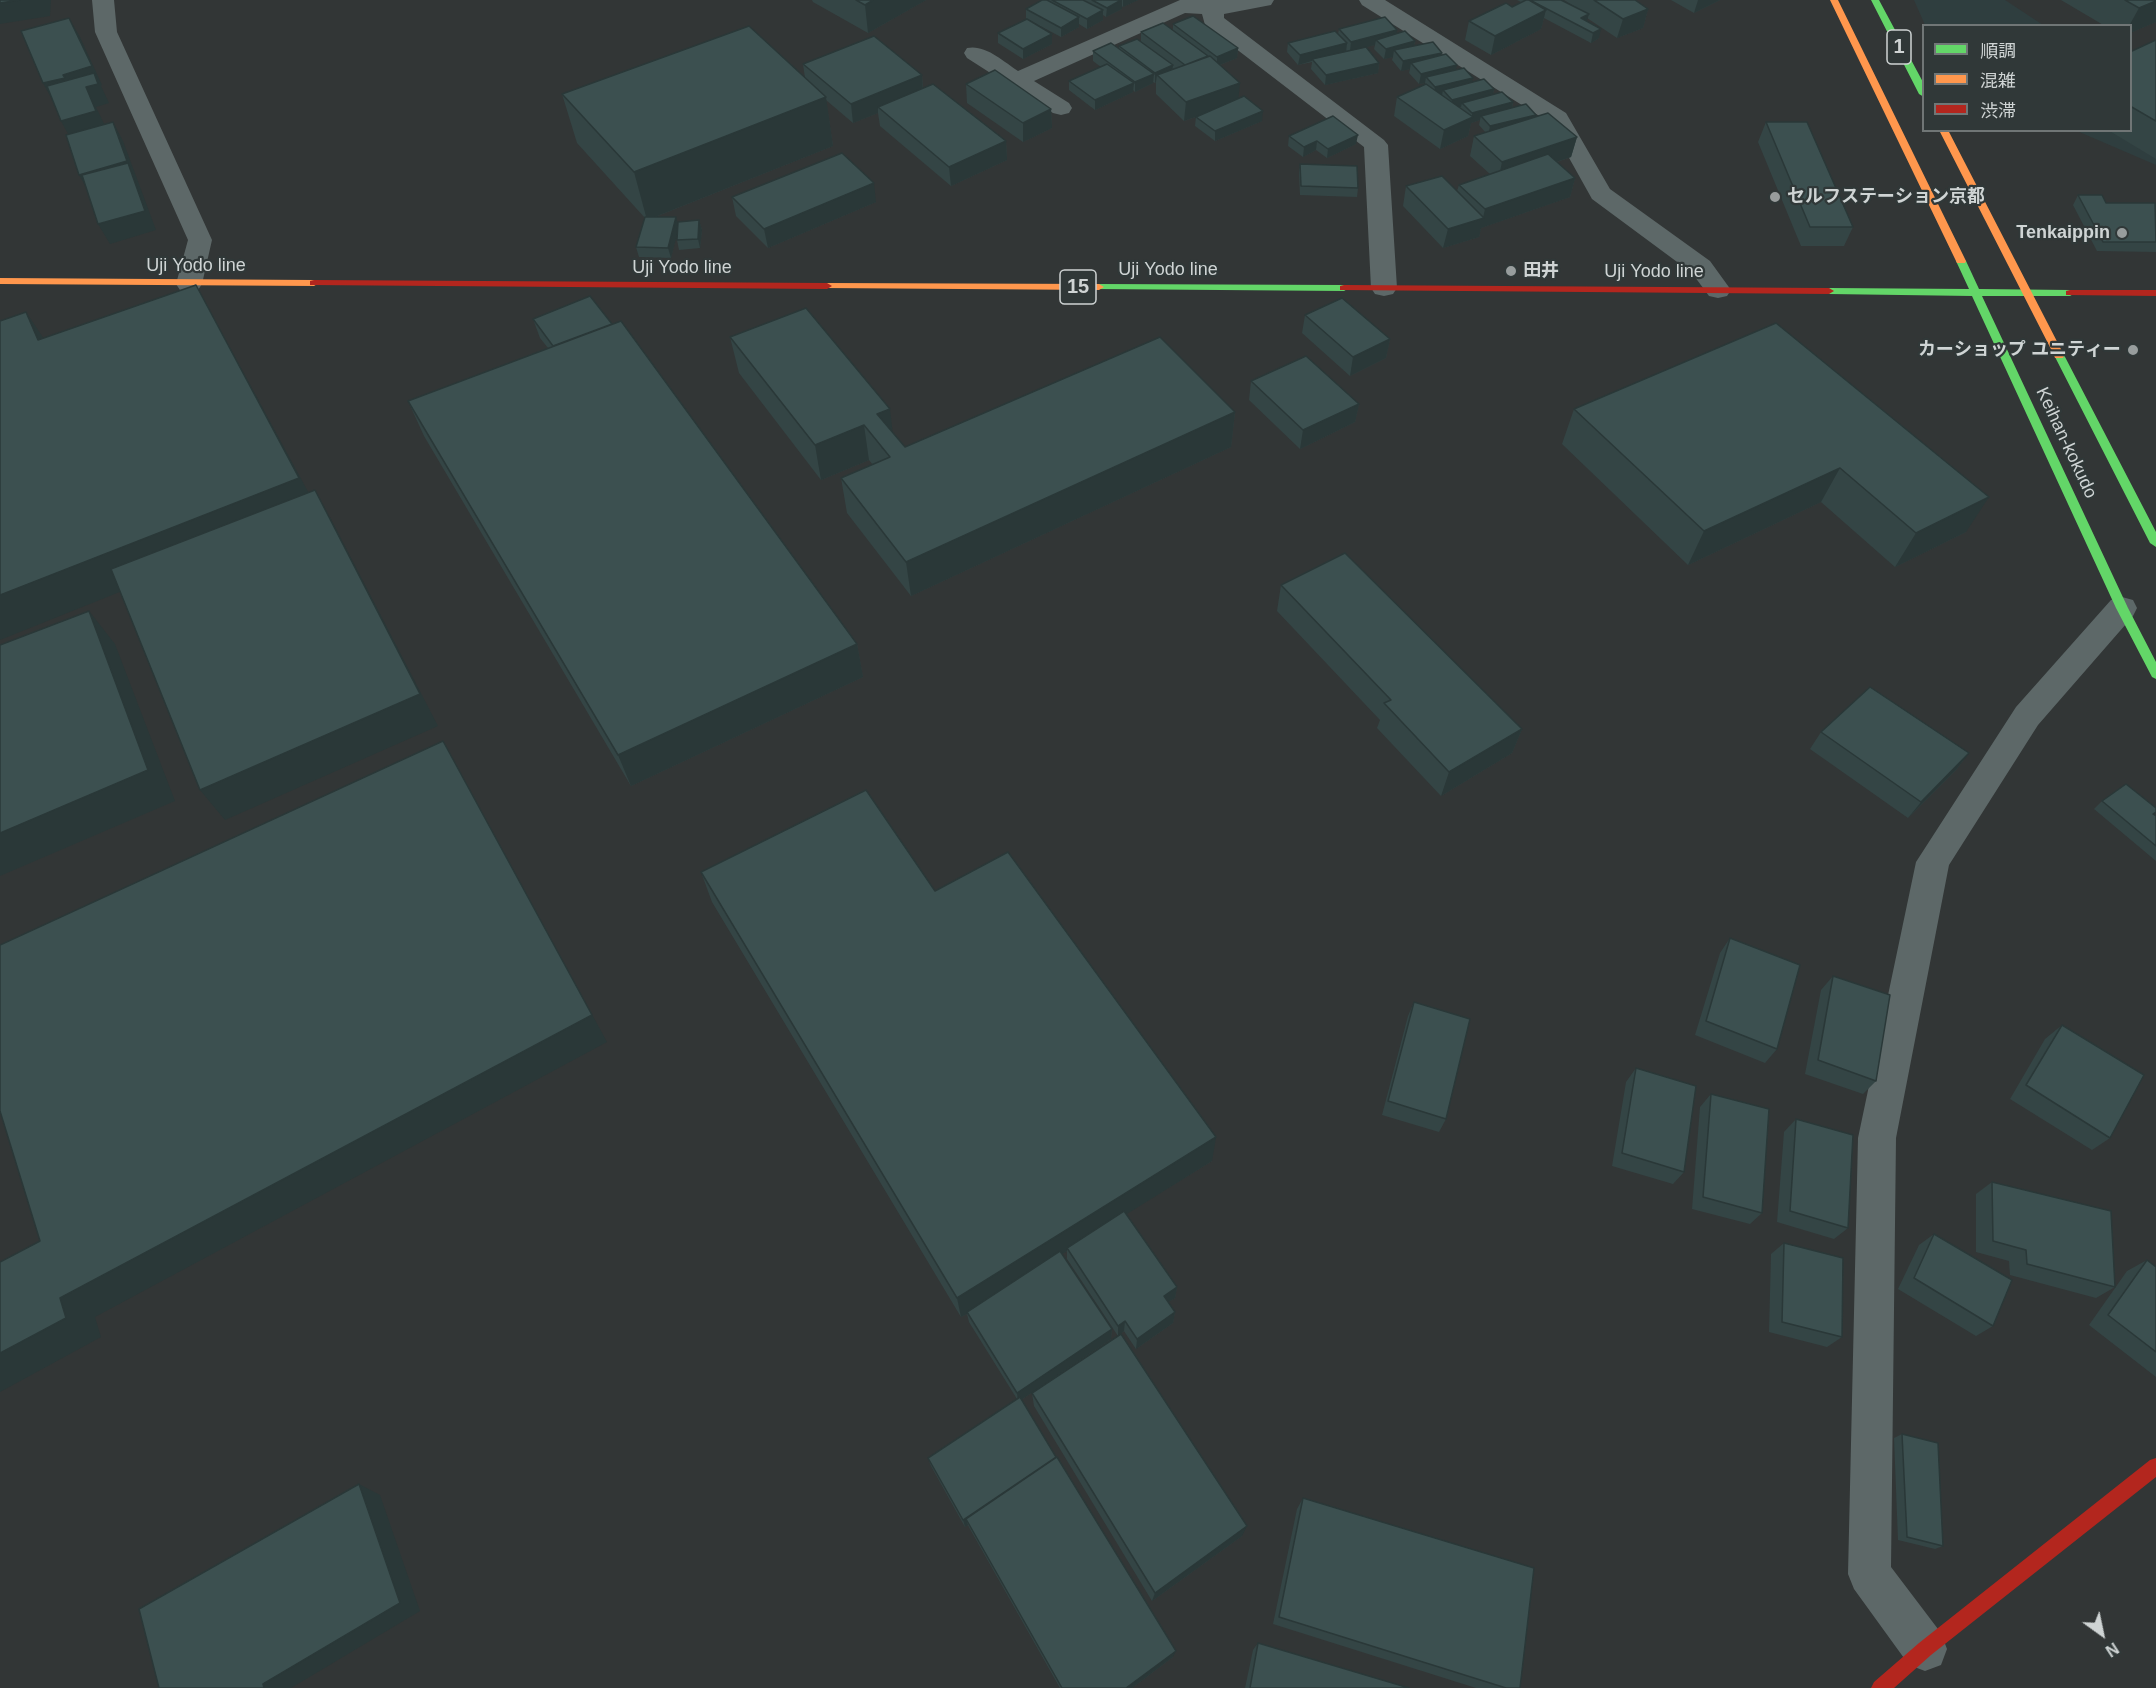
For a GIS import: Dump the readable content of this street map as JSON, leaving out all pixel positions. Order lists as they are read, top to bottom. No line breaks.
{"streets":{"main road":["1","Uji Yodo line","15","Keihan-kokudo"]},"crossings":[["Uji Yodo line","Keihan-kokudo"]],"places":["セルフステーション京都","Tenkaippin","田井","カーショップ ユニティー"],"legend":["順調","混雑","渋滞"],"north":"bottom right"}
